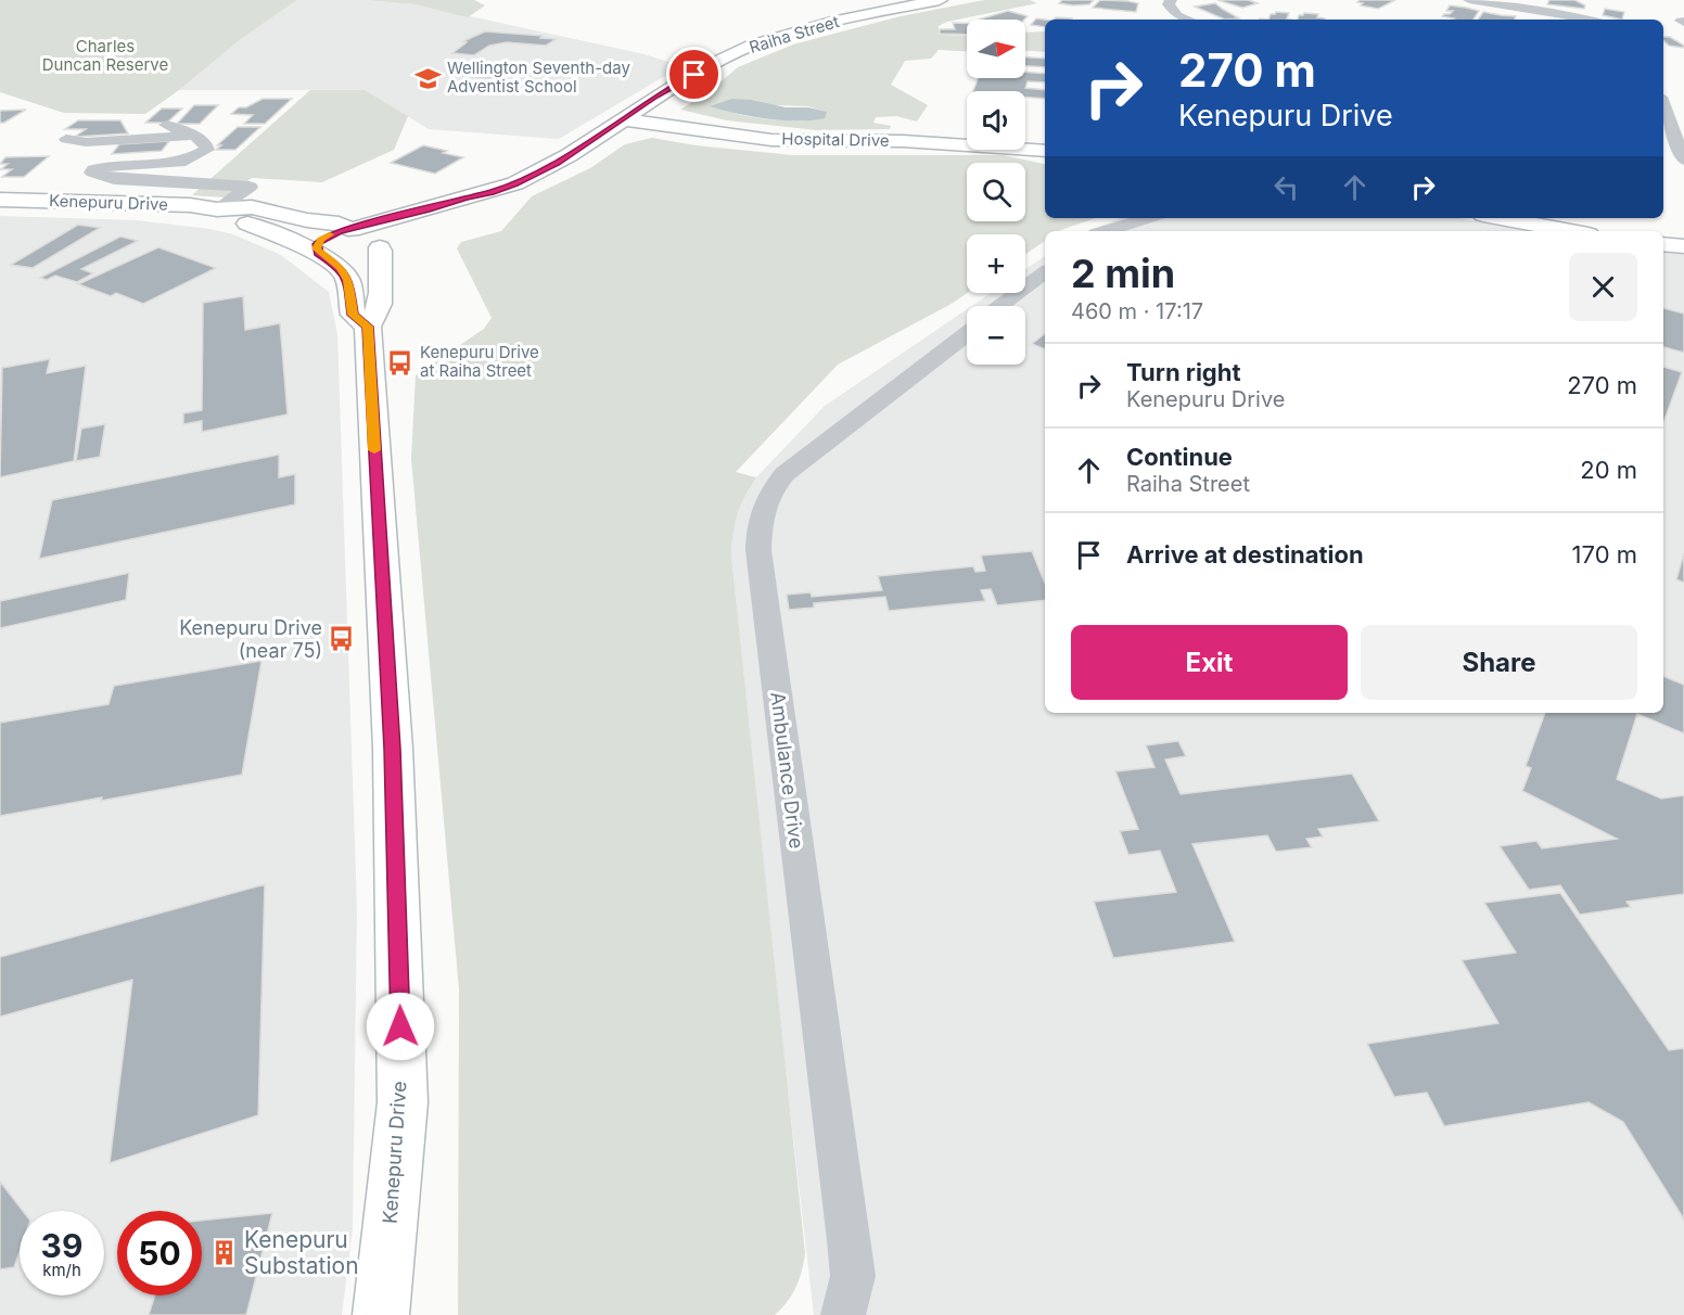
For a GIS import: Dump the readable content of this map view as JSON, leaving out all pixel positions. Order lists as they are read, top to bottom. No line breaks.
{"streets":{"main road":["Raiha Street","Hospital Drive","Kenepuru Drive"],"street":["Ambulance Drive"]},"crossings":[["Raiha Street","Hospital Drive"],["Raiha Street","Kenepuru Drive"]],"parks":["Charles Duncan Reserve"],"places":{"school or university":["Wellington Seventh-day Adventist School"],"bus stop":["Kenepuru Drive at Raiha Street","Kenepuru Drive (near 75)"],"building":["Kenepuru Substation"]},"north":"right","page":{"map_buttons":["+","−"],"turn":["270 m","Kenepuru Drive"],"heading":["2 min","460 m · 17:17"],"list":[{"name":"Turn right","note":"Kenepuru Drive","value":"270 m"},{"name":"Continue","note":"Raiha Street","value":"20 m"},{"name":"Arrive at destination","value":"170 m"}],"buttons":["Exit","Share"],"speed":"39 km/h","limit":"50"}}
